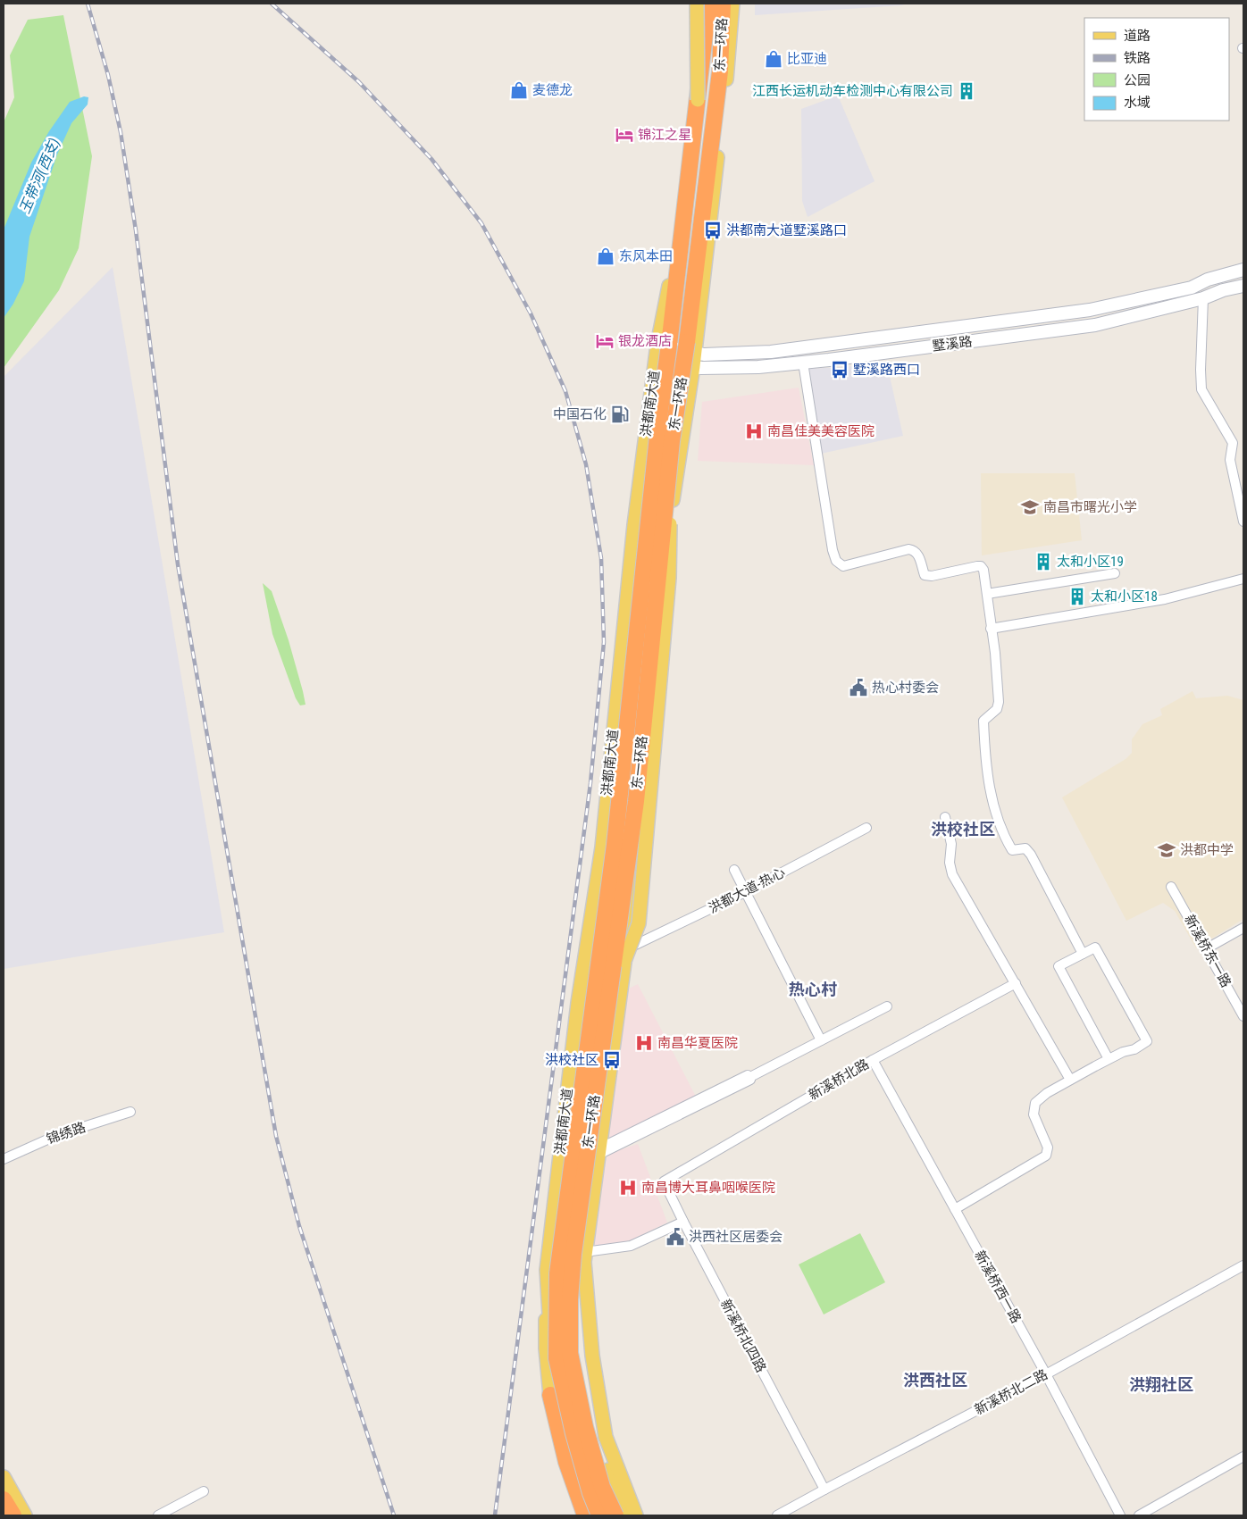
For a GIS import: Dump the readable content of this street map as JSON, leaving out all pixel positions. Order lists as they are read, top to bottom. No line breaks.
{"streets":{"highway":["东一环路"],"main road":["洪都南大道"],"street":["墅溪路","洪都大道-热心","新溪桥东一路","新溪桥北路","锦绣路","新溪桥西一路","新溪桥北四路","新溪桥北二路"]},"crossings":[["墅溪路","洪都南大道"],["新溪桥北路","新溪桥西一路"],["新溪桥北路","新溪桥北四路"],["新溪桥西一路","新溪桥北二路"],["新溪桥北四路","新溪桥北二路"]],"districts":["洪校社区","热心村","洪西社区","洪翔社区"],"water":["玉带河(西支)"],"places":{"shop":["比亚迪","麦德龙","东风本田"],"building":["江西长运机动车检测中心有限公司","太和小区19","太和小区18"],"hotel":["锦江之星","银龙酒店"],"bus stop":["洪都南大道墅溪路口","墅溪路西口","洪校社区"],"fuel station":["中国石化"],"hospital":["南昌佳美美容医院","南昌华夏医院","南昌博大耳鼻咽喉医院"],"school or university":["南昌市曙光小学","洪都中学"],"public building":["热心村委会","洪西社区居委会"]},"legend":["道路","铁路","公园","水域"]}
